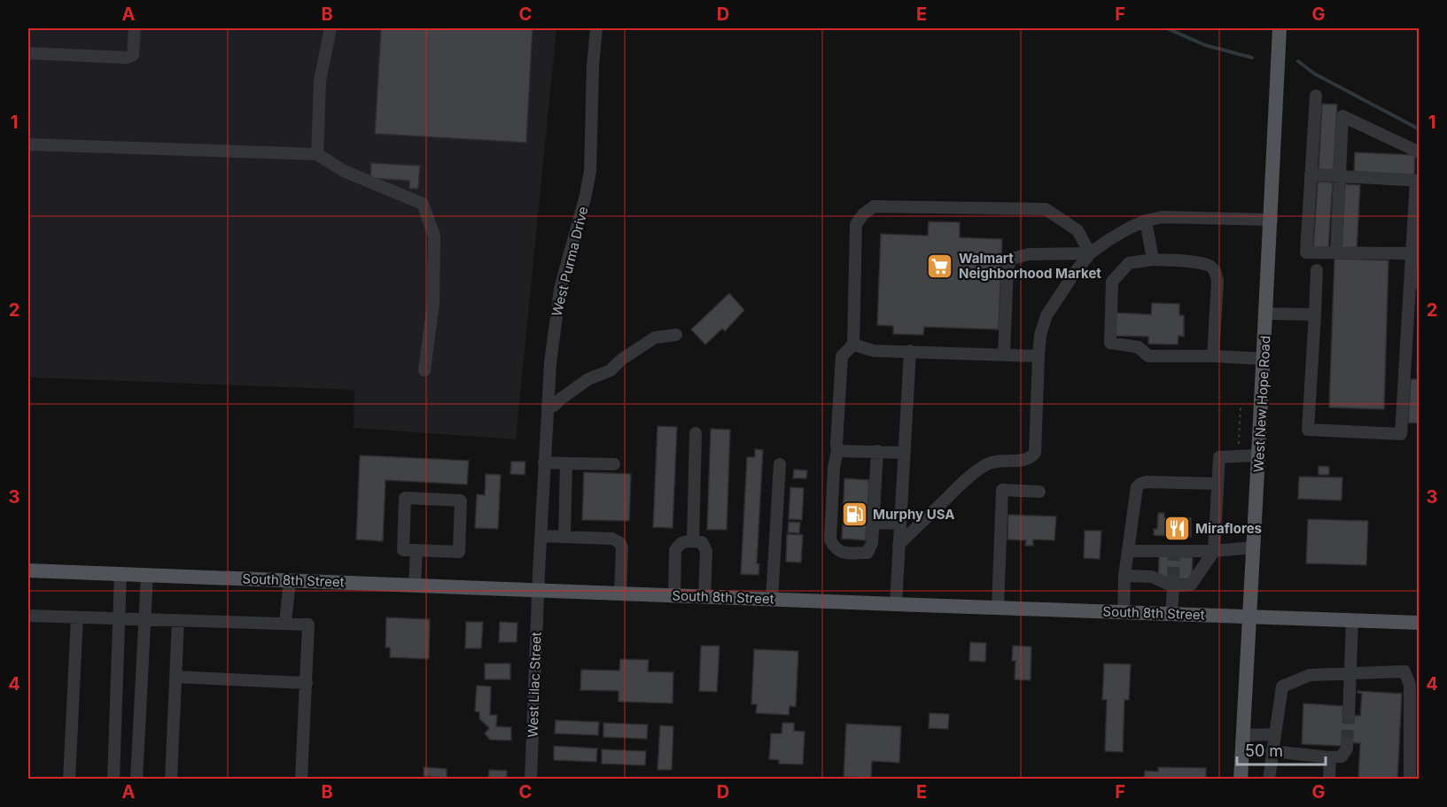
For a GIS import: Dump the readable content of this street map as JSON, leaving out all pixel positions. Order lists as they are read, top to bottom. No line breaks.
{"streets":{"main road":["West New Hope Road","South 8th Street"],"street":["West Purma Drive","West Lilac Street"]},"crossings":[["West Purma Drive","South 8th Street"],["West Purma Drive","West Lilac Street"],["West New Hope Road","South 8th Street"],["South 8th Street","West Lilac Street"]],"places":{"supermarket":["Walmart Neighborhood Market"],"fuel station":["Murphy USA"],"restaurant":["Miraflores"]},"scale_bar":"50 m","grid":{"columns":["A","B","C","D","E","F","G"],"rows":["1","2","3","4"]}}
